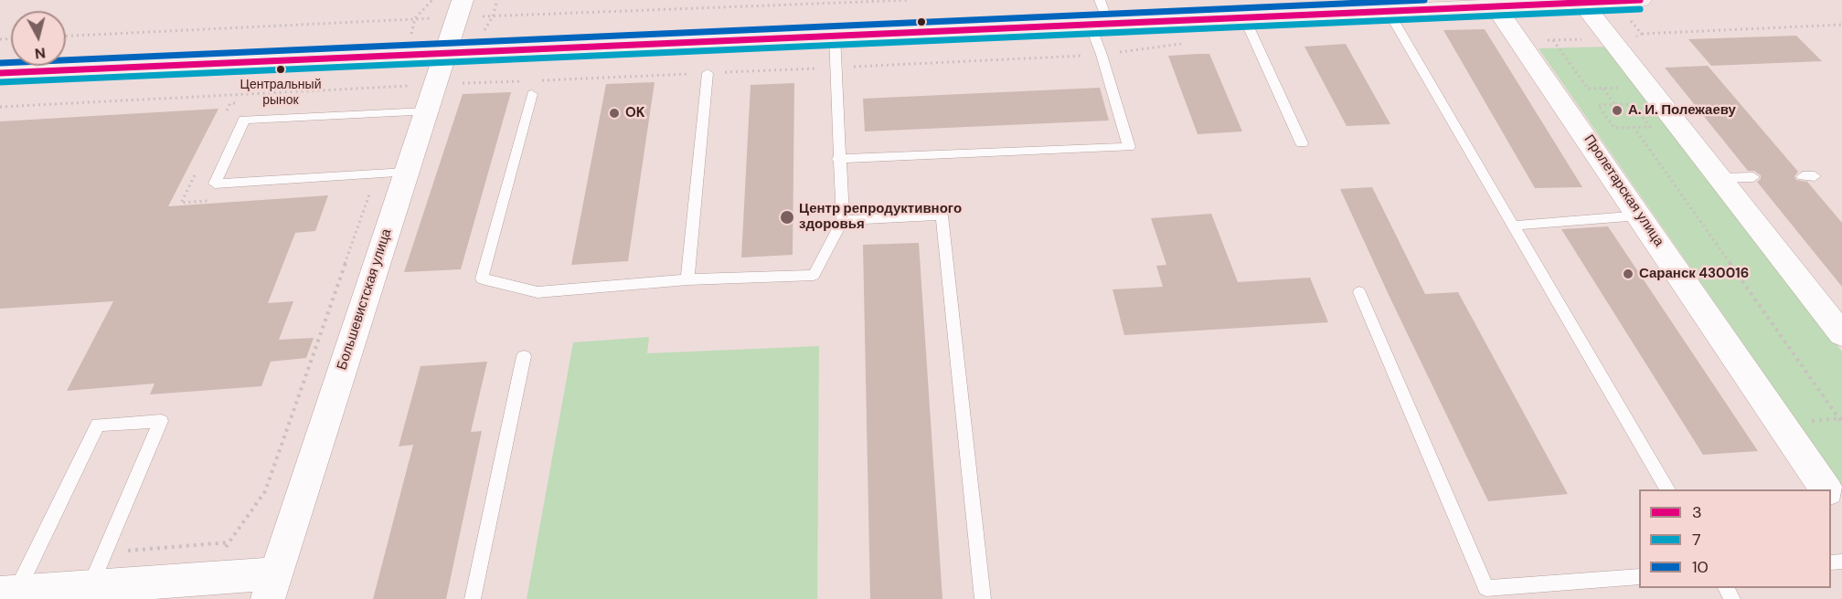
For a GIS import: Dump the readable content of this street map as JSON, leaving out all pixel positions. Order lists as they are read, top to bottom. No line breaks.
{"streets":{"street":["Пролетарская улица","Большевистская улица"]},"places":["Центральный рынок","А. И. Полежаеву","OK","Центр репродуктивного здоровья","Саранск 430016"],"lines":["transit line 3","transit line 10","transit line 7"],"legend":["3","7","10"],"north":"bottom"}
